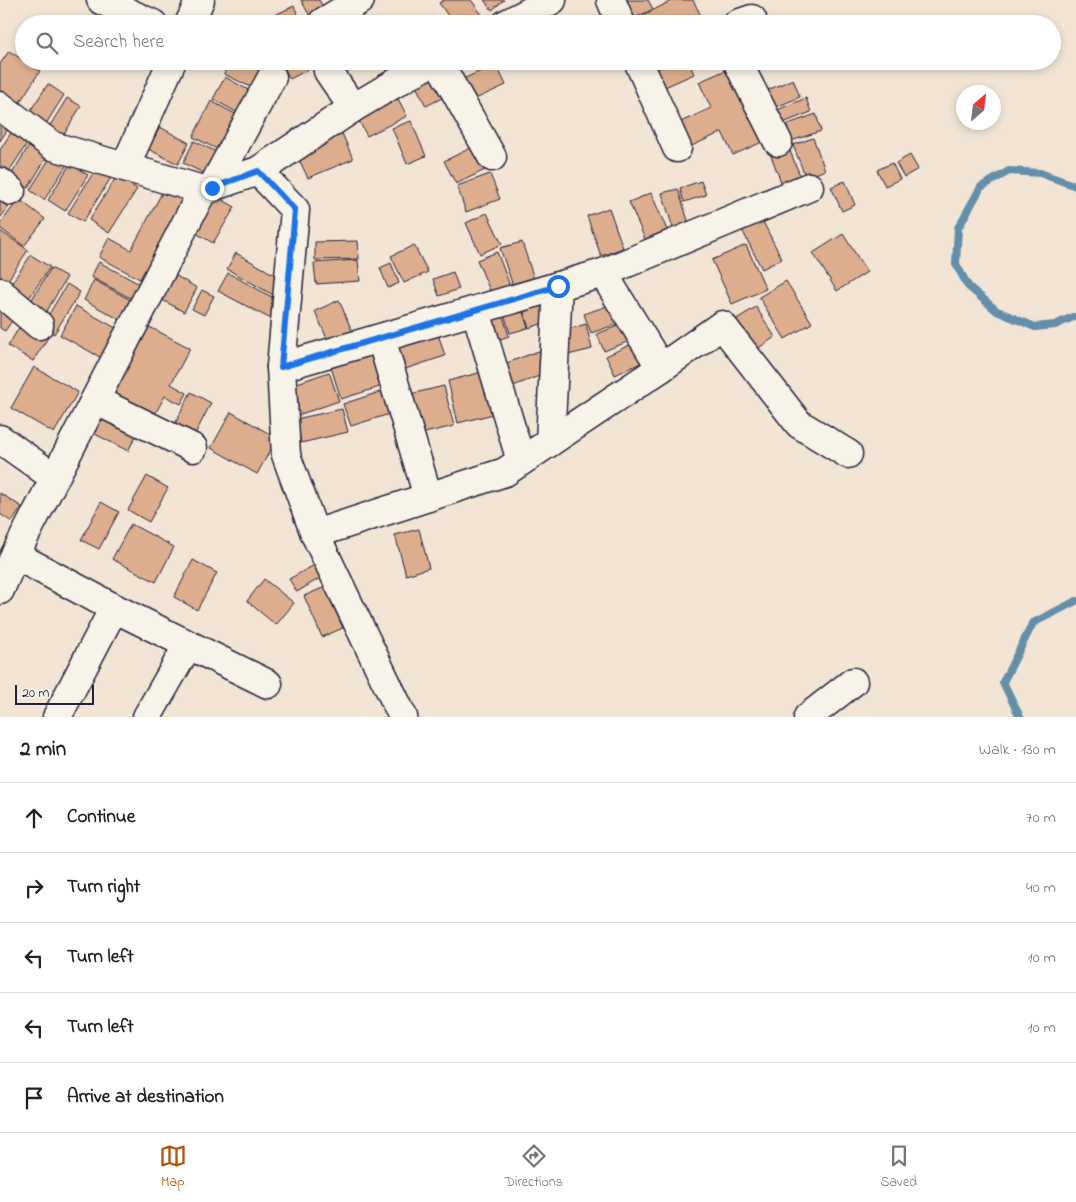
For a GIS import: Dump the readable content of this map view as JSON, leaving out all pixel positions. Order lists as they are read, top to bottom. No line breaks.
{"scale_bar":"20 m","north":"top right","page":{"search":"Search here","scale":"20 m","heading":["2 min","Walk · 130 m"],"list":[["Continue","70 m"],["Turn right","40 m"],["Turn left","10 m"],["Turn left","10 m"],"Arrive at destination"],"nav":["Map","Directions","Saved"]}}
